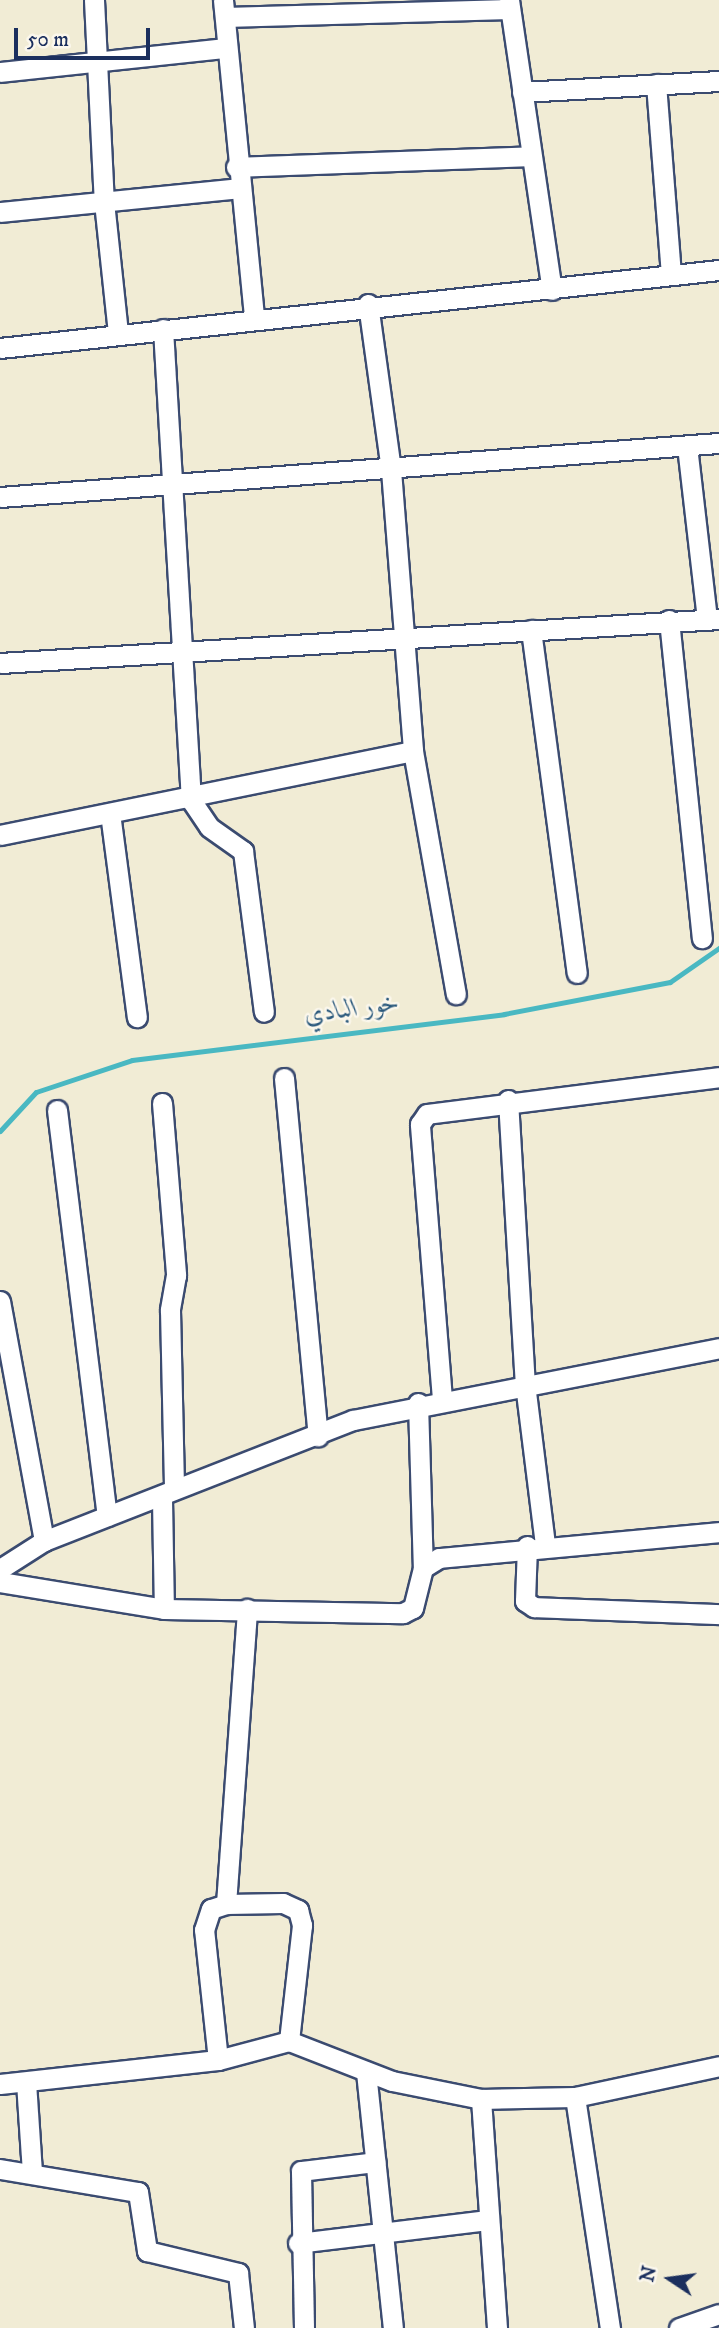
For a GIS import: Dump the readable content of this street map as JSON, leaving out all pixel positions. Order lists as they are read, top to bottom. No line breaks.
{"water":["خور البادي"],"scale_bar":"50 m","north":"left"}
